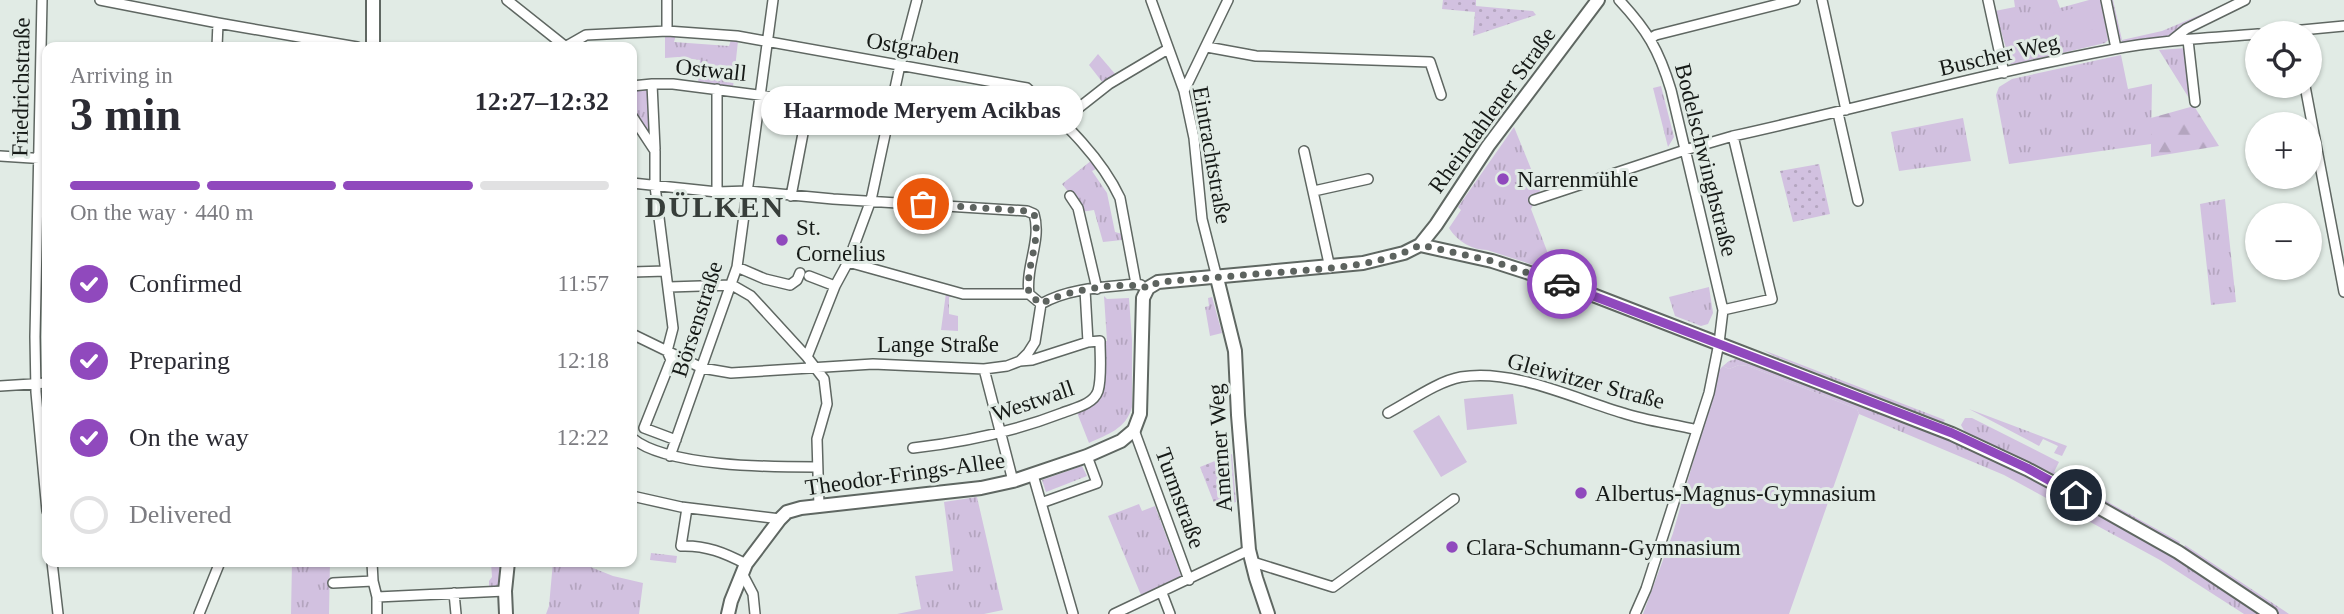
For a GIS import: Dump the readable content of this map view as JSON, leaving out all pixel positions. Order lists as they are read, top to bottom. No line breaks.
{"streets":{"main road":["Rheindahlener Straße","Amerner Weg","Theodor-Frings-Allee"],"street":["Ostgraben","Buscher Weg","Ostwall","Friedrichstraße","Eintrachtstraße","Bodelschwinghstraße","Börsenstraße","Lange Straße","Gleiwitzer Straße","Westwall","Turmstraße"]},"crossings":[["Ostgraben","Börsenstraße"],["Buscher Weg","Bodelschwinghstraße"],["Ostwall","Börsenstraße"],["Eintrachtstraße","Amerner Weg"],["Bodelschwinghstraße","Gleiwitzer Straße"],["Börsenstraße","Lange Straße"],["Theodor-Frings-Allee","Turmstraße"]],"districts":["DÜLKEN"],"places":["Narrenmühle","Haarmode Meryem Acikbas","St. Cornelius","Albertus-Magnus-Gymnasium","Clara-Schumann-Gymnasium"],"page":{"map_buttons":["+","−"],"heading":["3 min","Arriving in","12:27–12:32"],"bubble":"Haarmode Meryem Acikbas","bar":"On the way · 440 m","list":[["Confirmed","11:57"],["Preparing","12:18"],["On the way","12:22"],"Delivered"]}}
